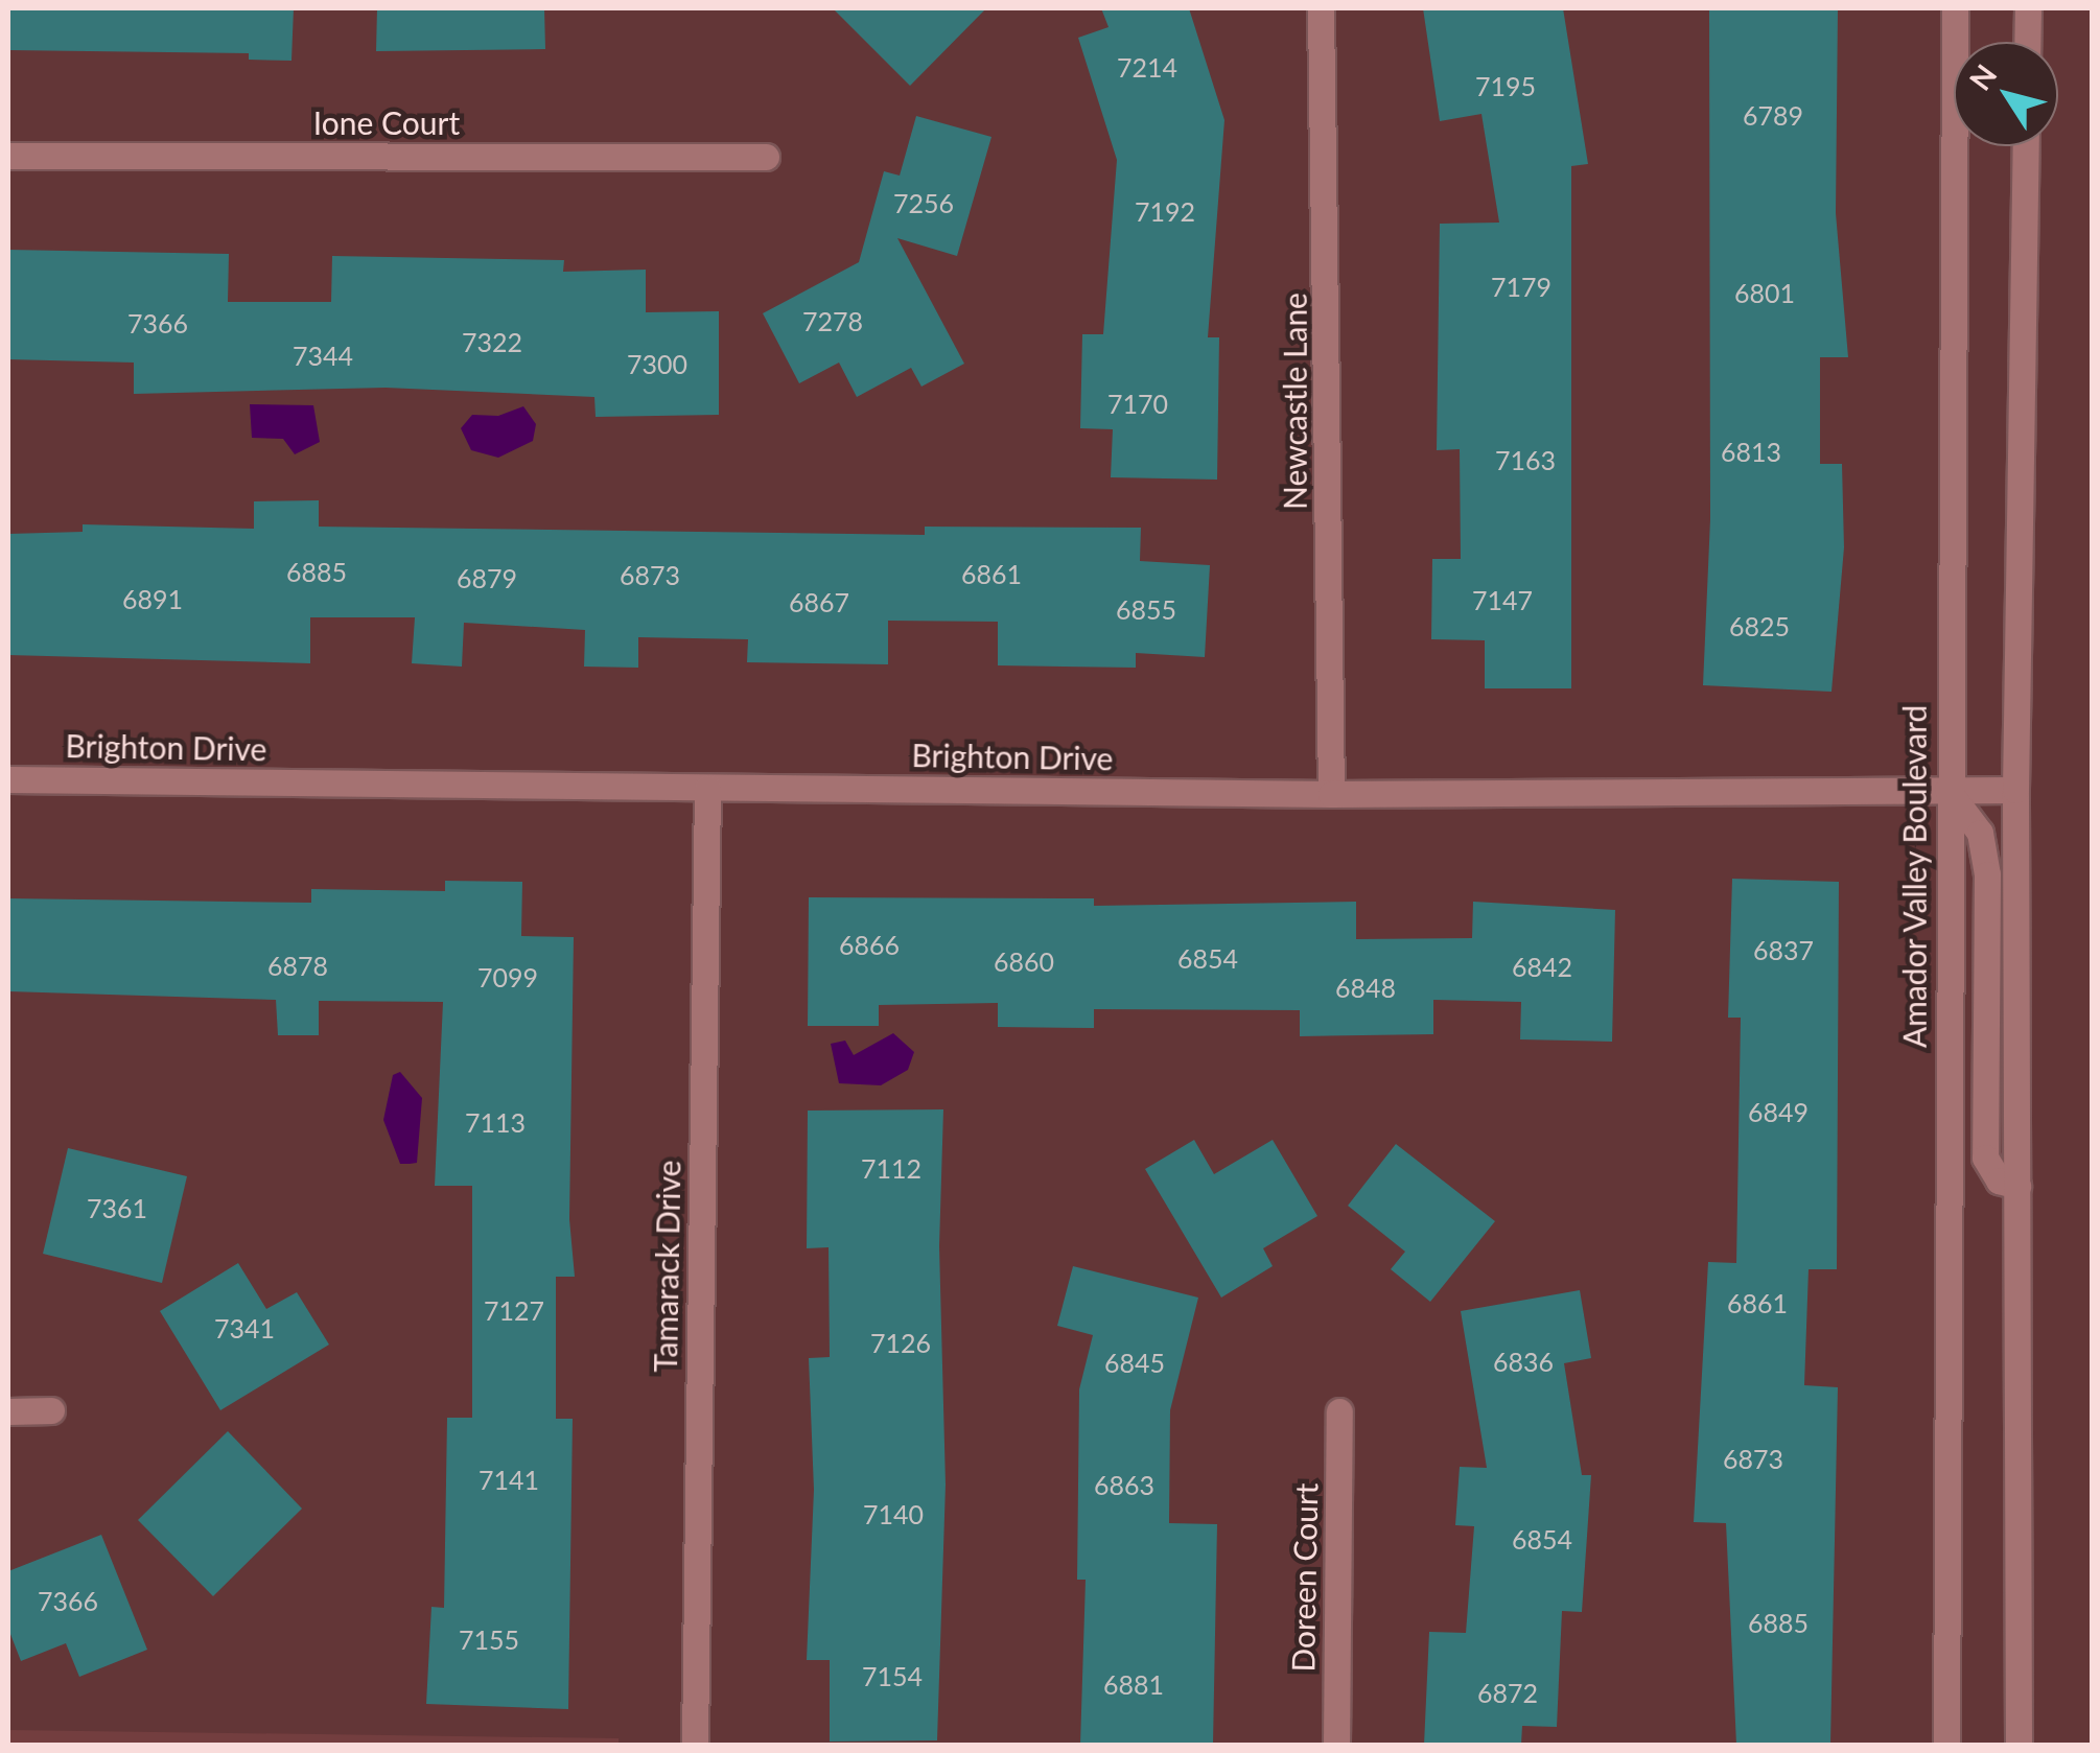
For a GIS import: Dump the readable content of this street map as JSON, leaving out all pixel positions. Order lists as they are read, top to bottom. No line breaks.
{"streets":{"street":["Ione Court","Newcastle Lane","Brighton Drive","Amador Valley Boulevard","Tamarack Drive","Doreen Court"]},"crossings":[["Newcastle Lane","Brighton Drive"],["Brighton Drive","Amador Valley Boulevard"],["Brighton Drive","Tamarack Drive"]],"house_numbers":["7214","7195","6789","7256","7192","7179","6801","7278","7366","7322","7344","7300","7170","6813","7163","6885","6861","6873","6879","6891","7147","6867","6855","6825","6866","6837","6854","6860","6878","6842","7099","6848","6849","7113","7112","7361","6861","7127","7341","7126","6836","6845","6873","7141","6863","7140","6854","7366","6885","7155","7154","6881","6872"],"north":"top left"}
